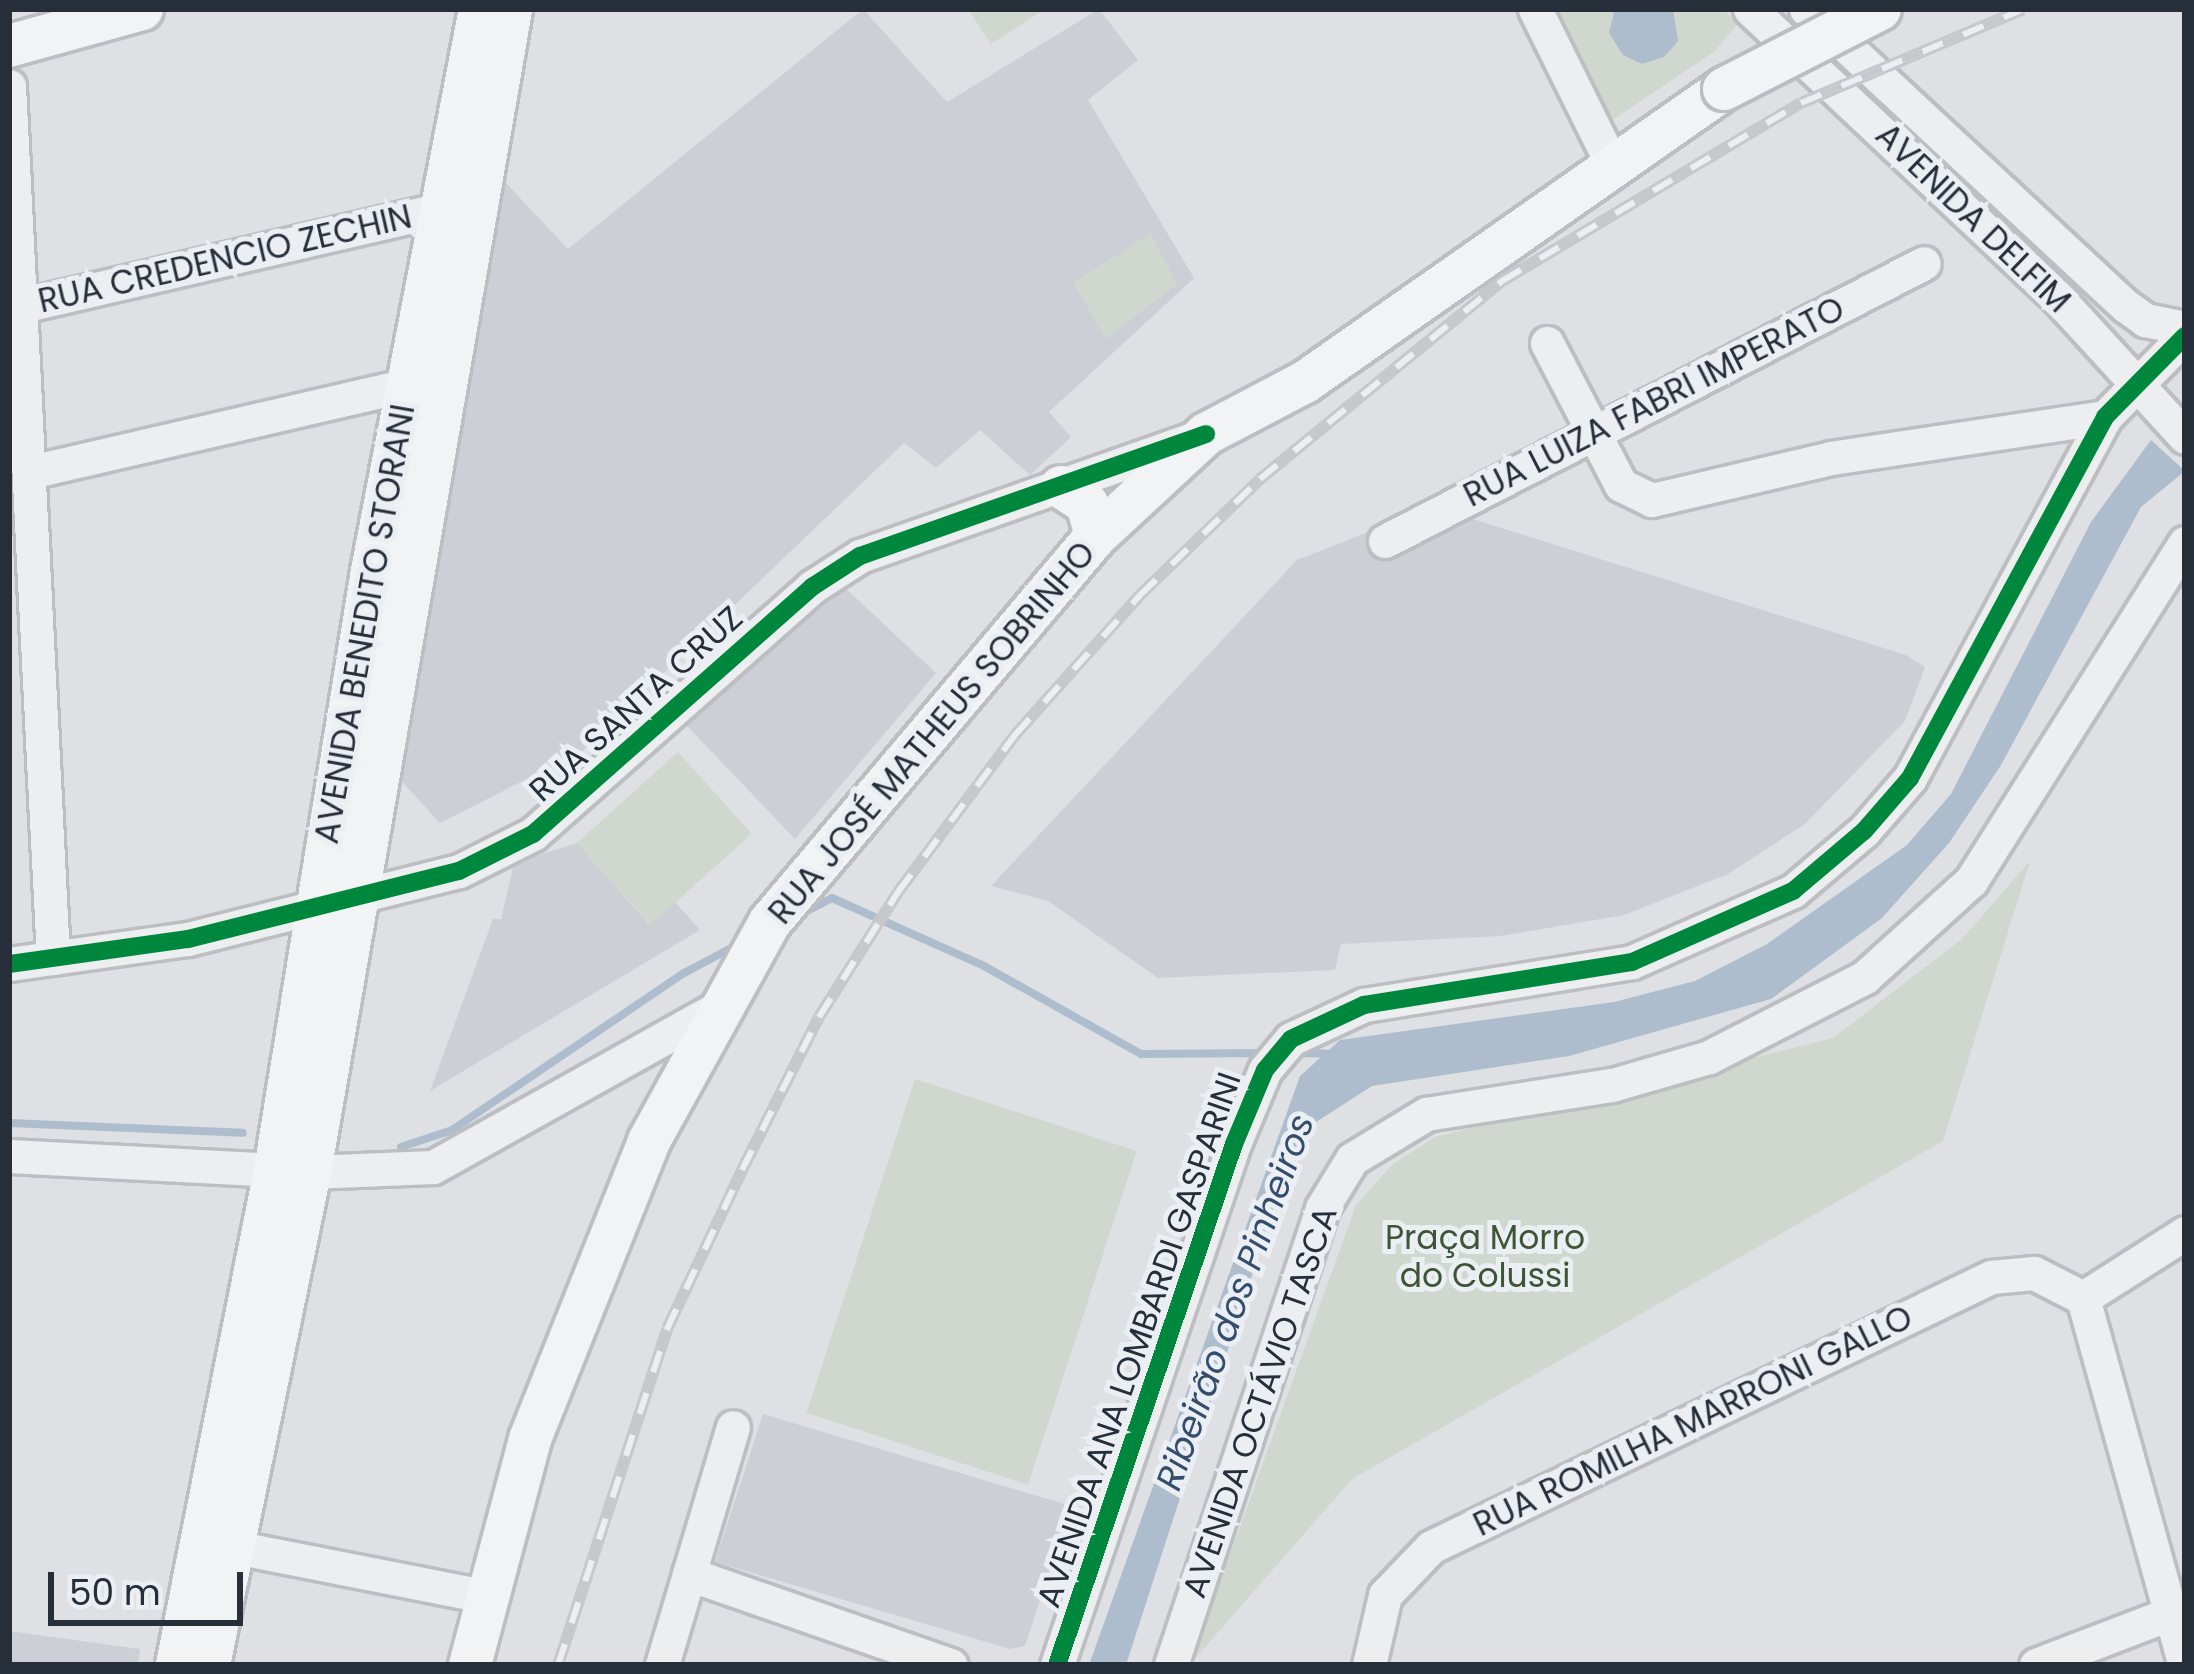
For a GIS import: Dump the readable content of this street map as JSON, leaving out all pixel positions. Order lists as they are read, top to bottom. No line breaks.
{"streets":{"main road":["AVENIDA BENEDITO STORANI","RUA JOSÉ MATHEUS SOBRINHO"],"street":["AVENIDA DELFIM","RUA CREDENCIO ZECHIN","RUA LUIZA FABRI IMPERATO","RUA SANTA CRUZ","AVENIDA ANA LOMBARDI GASPARINI","AVENIDA OCTÁVIO TASCA","RUA ROMILHA MARRONI GALLO"]},"crossings":[["AVENIDA DELFIM","AVENIDA ANA LOMBARDI GASPARINI"],["RUA CREDENCIO ZECHIN","AVENIDA BENEDITO STORANI"],["AVENIDA BENEDITO STORANI","RUA SANTA CRUZ"],["RUA SANTA CRUZ","RUA JOSÉ MATHEUS SOBRINHO"]],"water":["Ribeirão dos Pinheiros"],"parks":["Praça Morro do Colussi"],"scale_bar":"50 m"}
